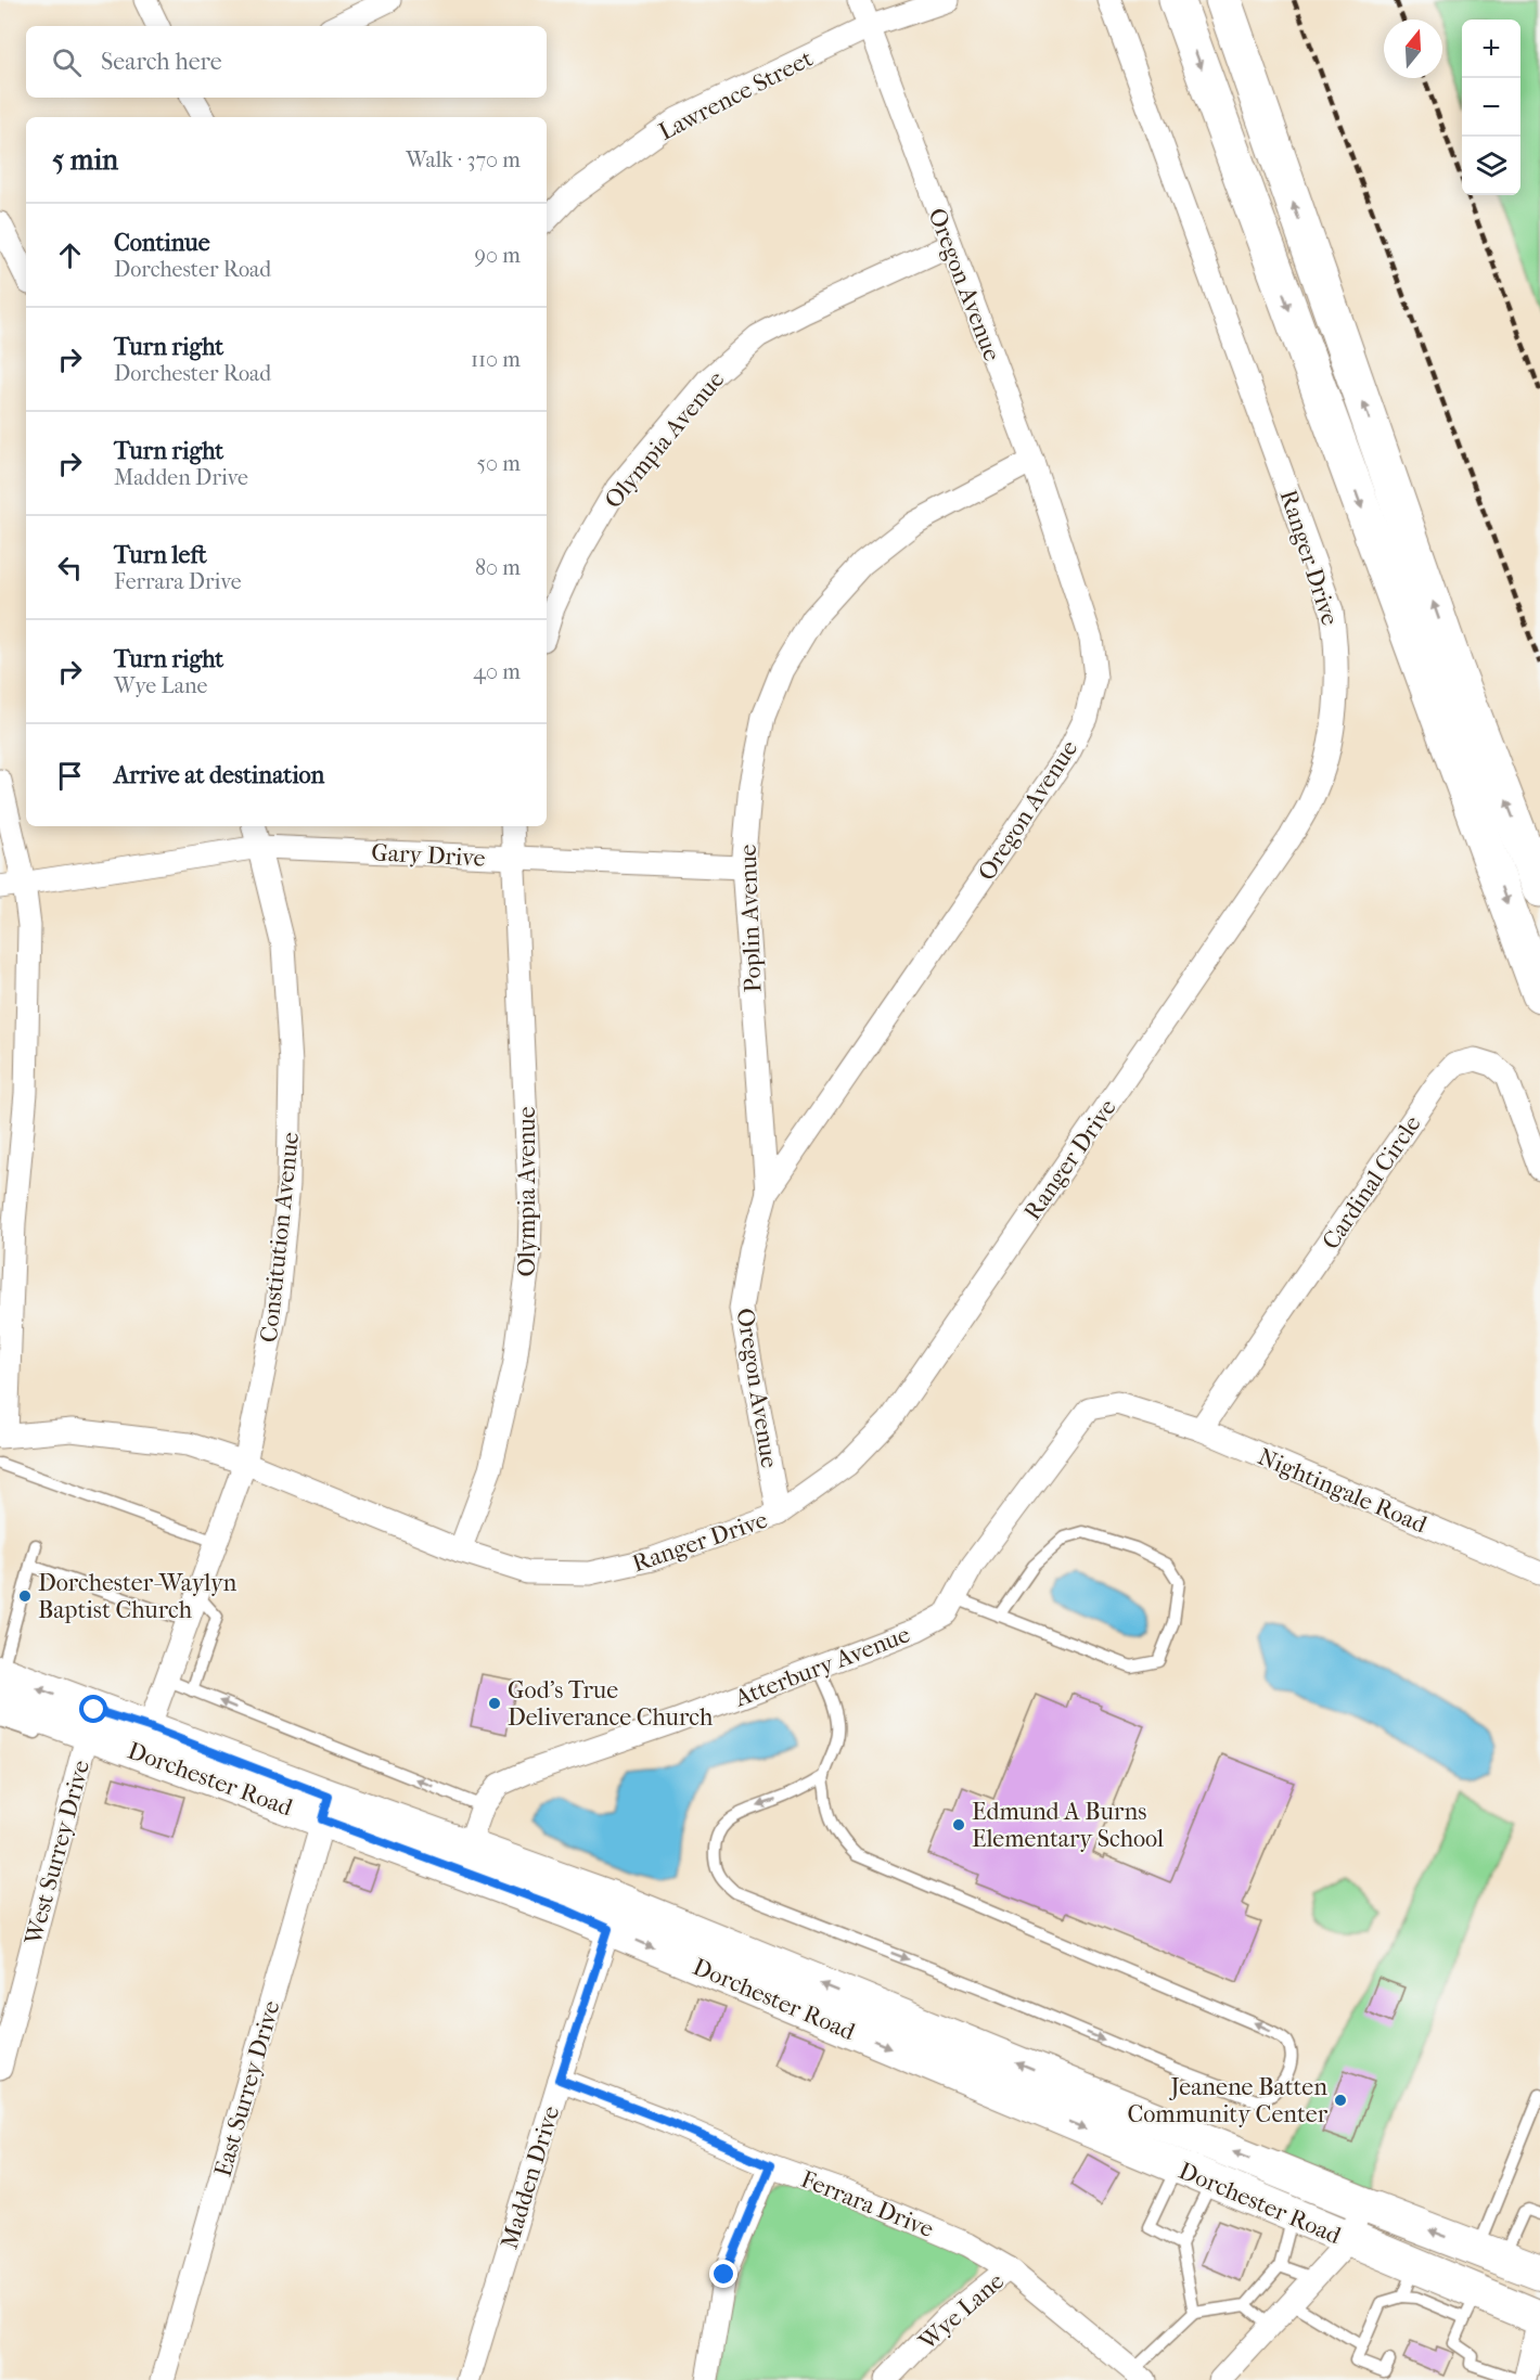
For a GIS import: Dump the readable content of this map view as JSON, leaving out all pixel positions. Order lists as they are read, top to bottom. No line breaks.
{"streets":{"main road":["Dorchester Road"],"street":["Lawrence Street","Oregon Avenue","Olympia Avenue","Ranger Drive","Gary Drive","Poplin Avenue","Cardinal Circle","Constitution Avenue","Nightingale Road","Atterbury Avenue","West Surrey Drive","East Surrey Drive","Madden Drive","Ferrara Drive","Wye Lane"]},"crossings":[["Lawrence Street","Oregon Avenue"],["Oregon Avenue","Olympia Avenue"],["Oregon Avenue","Ranger Drive"],["Oregon Avenue","Poplin Avenue"],["Olympia Avenue","Ranger Drive"],["Olympia Avenue","Gary Drive"],["Ranger Drive","Constitution Avenue"],["Gary Drive","Poplin Avenue"],["Gary Drive","Constitution Avenue"],["Cardinal Circle","Nightingale Road"],["Constitution Avenue","Dorchester Road"],["Nightingale Road","Atterbury Avenue"],["Atterbury Avenue","Dorchester Road"],["Dorchester Road","West Surrey Drive"],["Dorchester Road","East Surrey Drive"],["Dorchester Road","Madden Drive"],["Madden Drive","Ferrara Drive"],["Ferrara Drive","Wye Lane"]],"places":["Dorchester-Waylyn Baptist Church","God's True Deliverance Church","Edmund A Burns Elementary School","Jeanene Batten Community Center"],"north":"top","page":{"map_buttons":["+","−"],"search":"Search here","heading":["5 min","Walk · 370 m"],"list":[["Continue","Dorchester Road","90 m"],["Turn right","Dorchester Road","110 m"],["Turn right","Madden Drive","50 m"],["Turn left","Ferrara Drive","80 m"],["Turn right","Wye Lane","40 m"],"Arrive at destination"]}}
